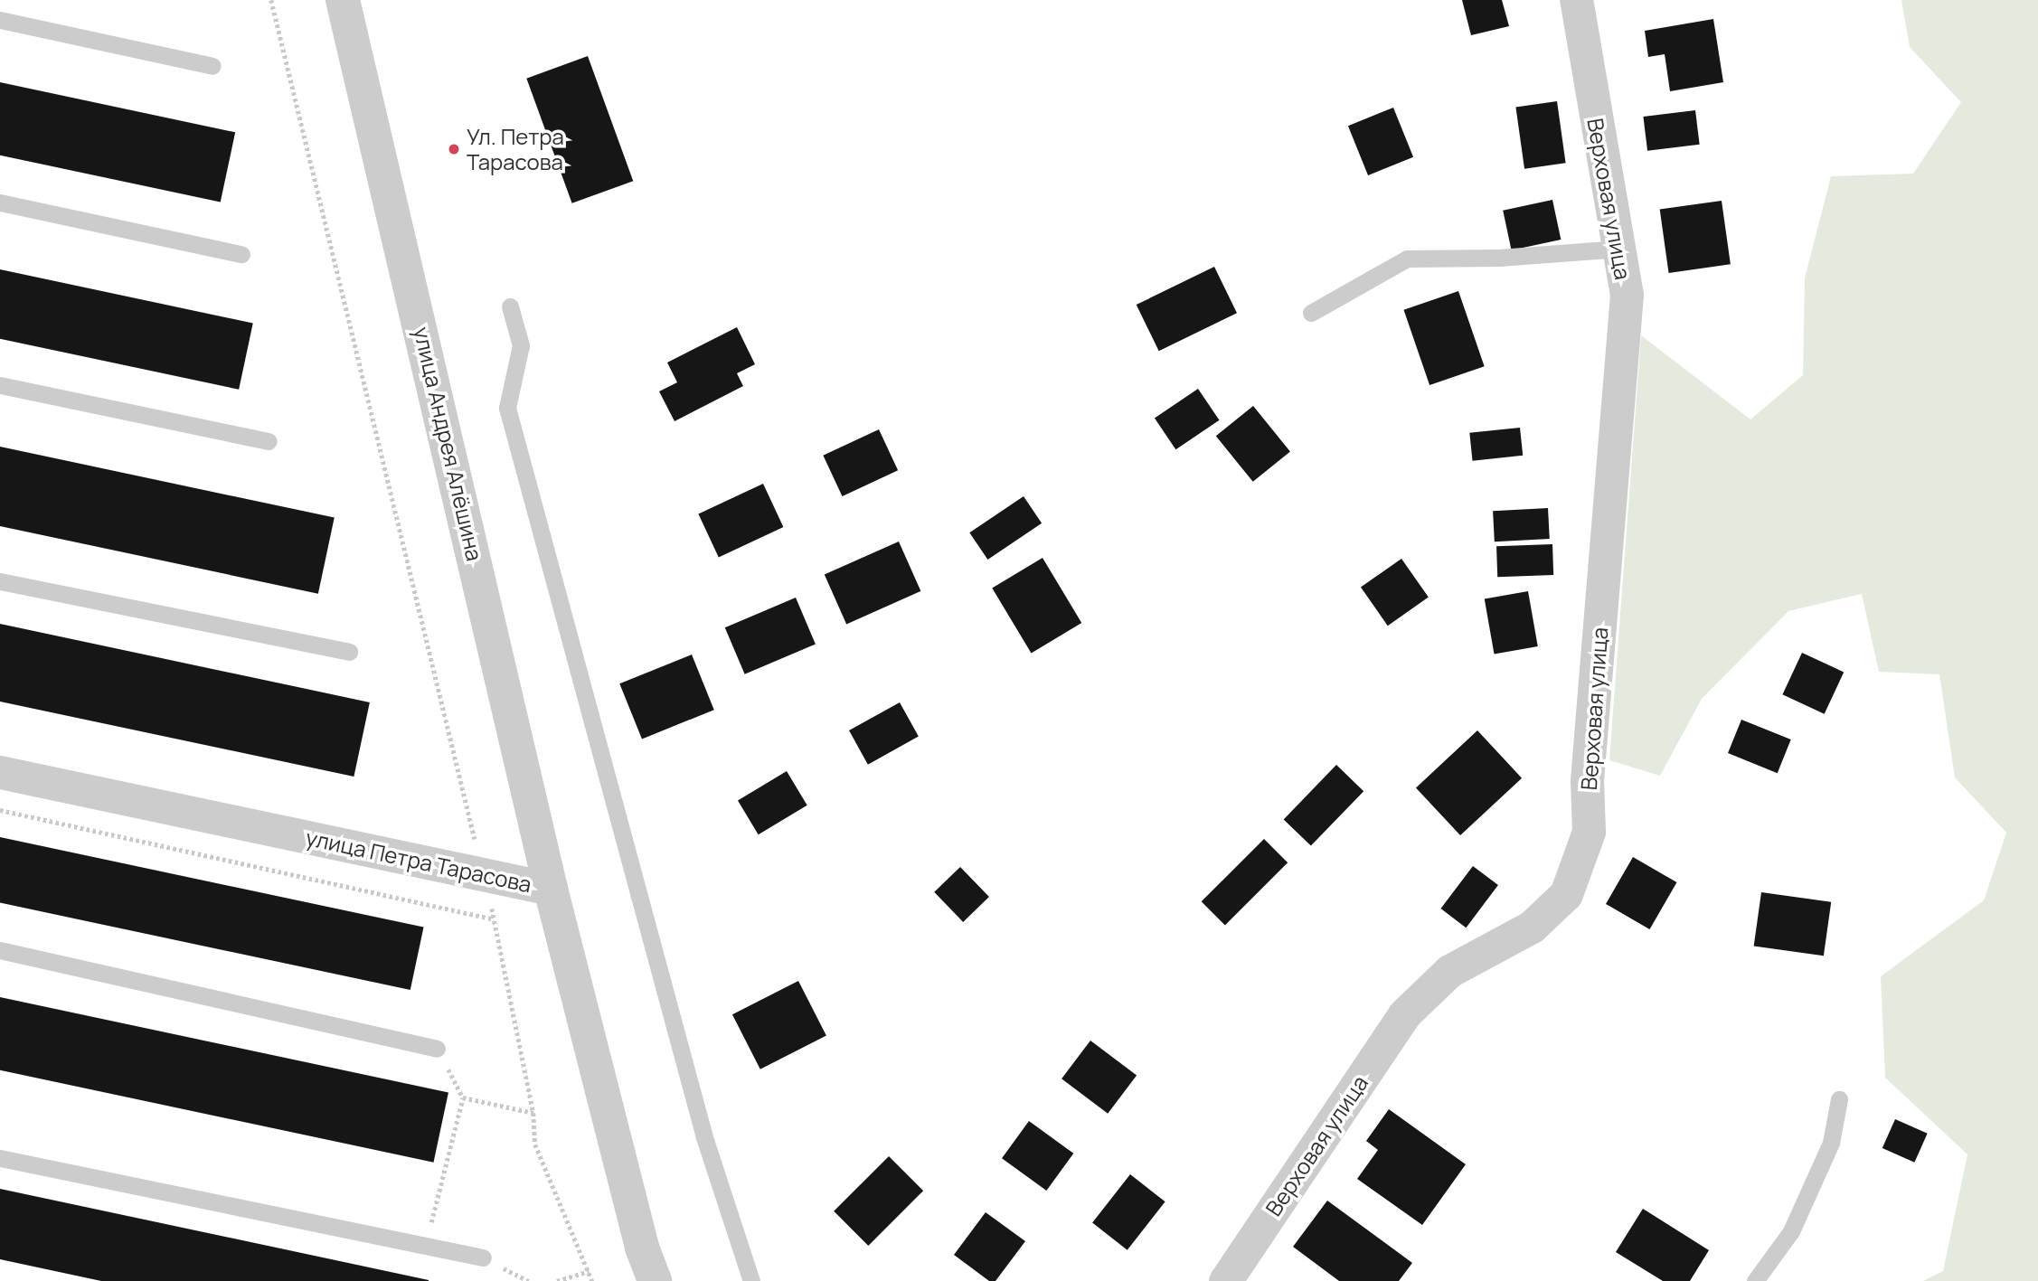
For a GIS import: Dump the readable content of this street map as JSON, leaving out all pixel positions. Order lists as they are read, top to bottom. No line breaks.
{"streets":{"street":["Верховая улица","улица Андрея Алёшина","улица Петра Тарасова"]},"crossings":[["улица Андрея Алёшина","улица Петра Тарасова"]],"places":["Ул. Петра Тарасова"]}
